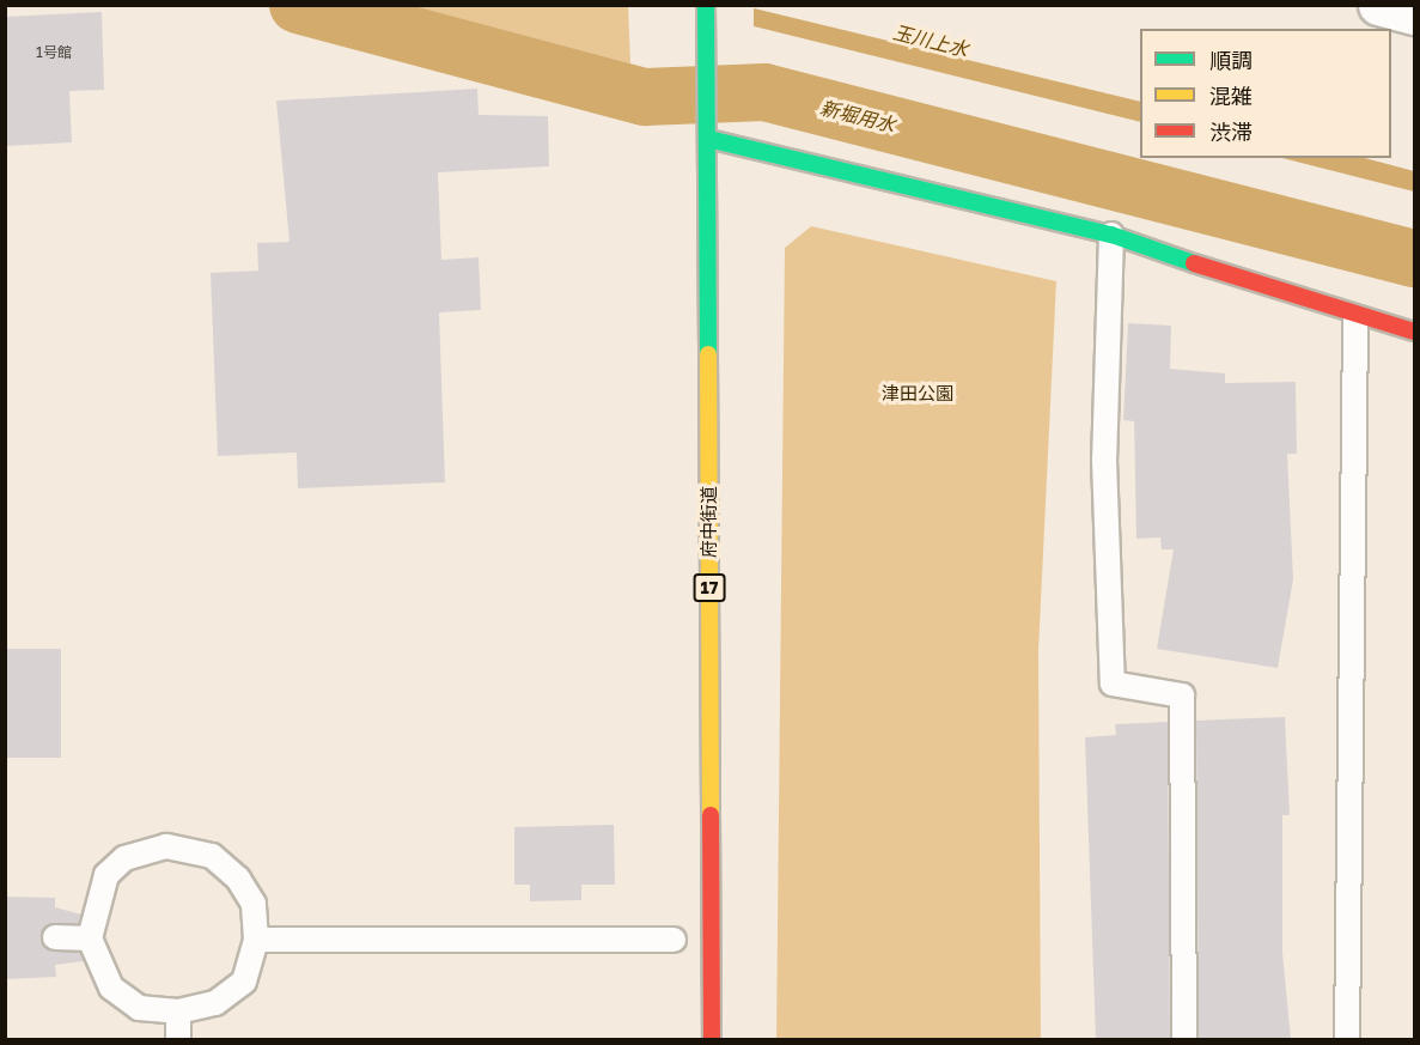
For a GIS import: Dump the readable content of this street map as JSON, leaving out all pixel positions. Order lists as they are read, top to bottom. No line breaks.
{"streets":{"main road":["府中街道","17"]},"water":["玉川上水","新堀用水"],"parks":["津田公園"],"house_numbers":["1号館"],"legend":["順調","混雑","渋滞"]}
